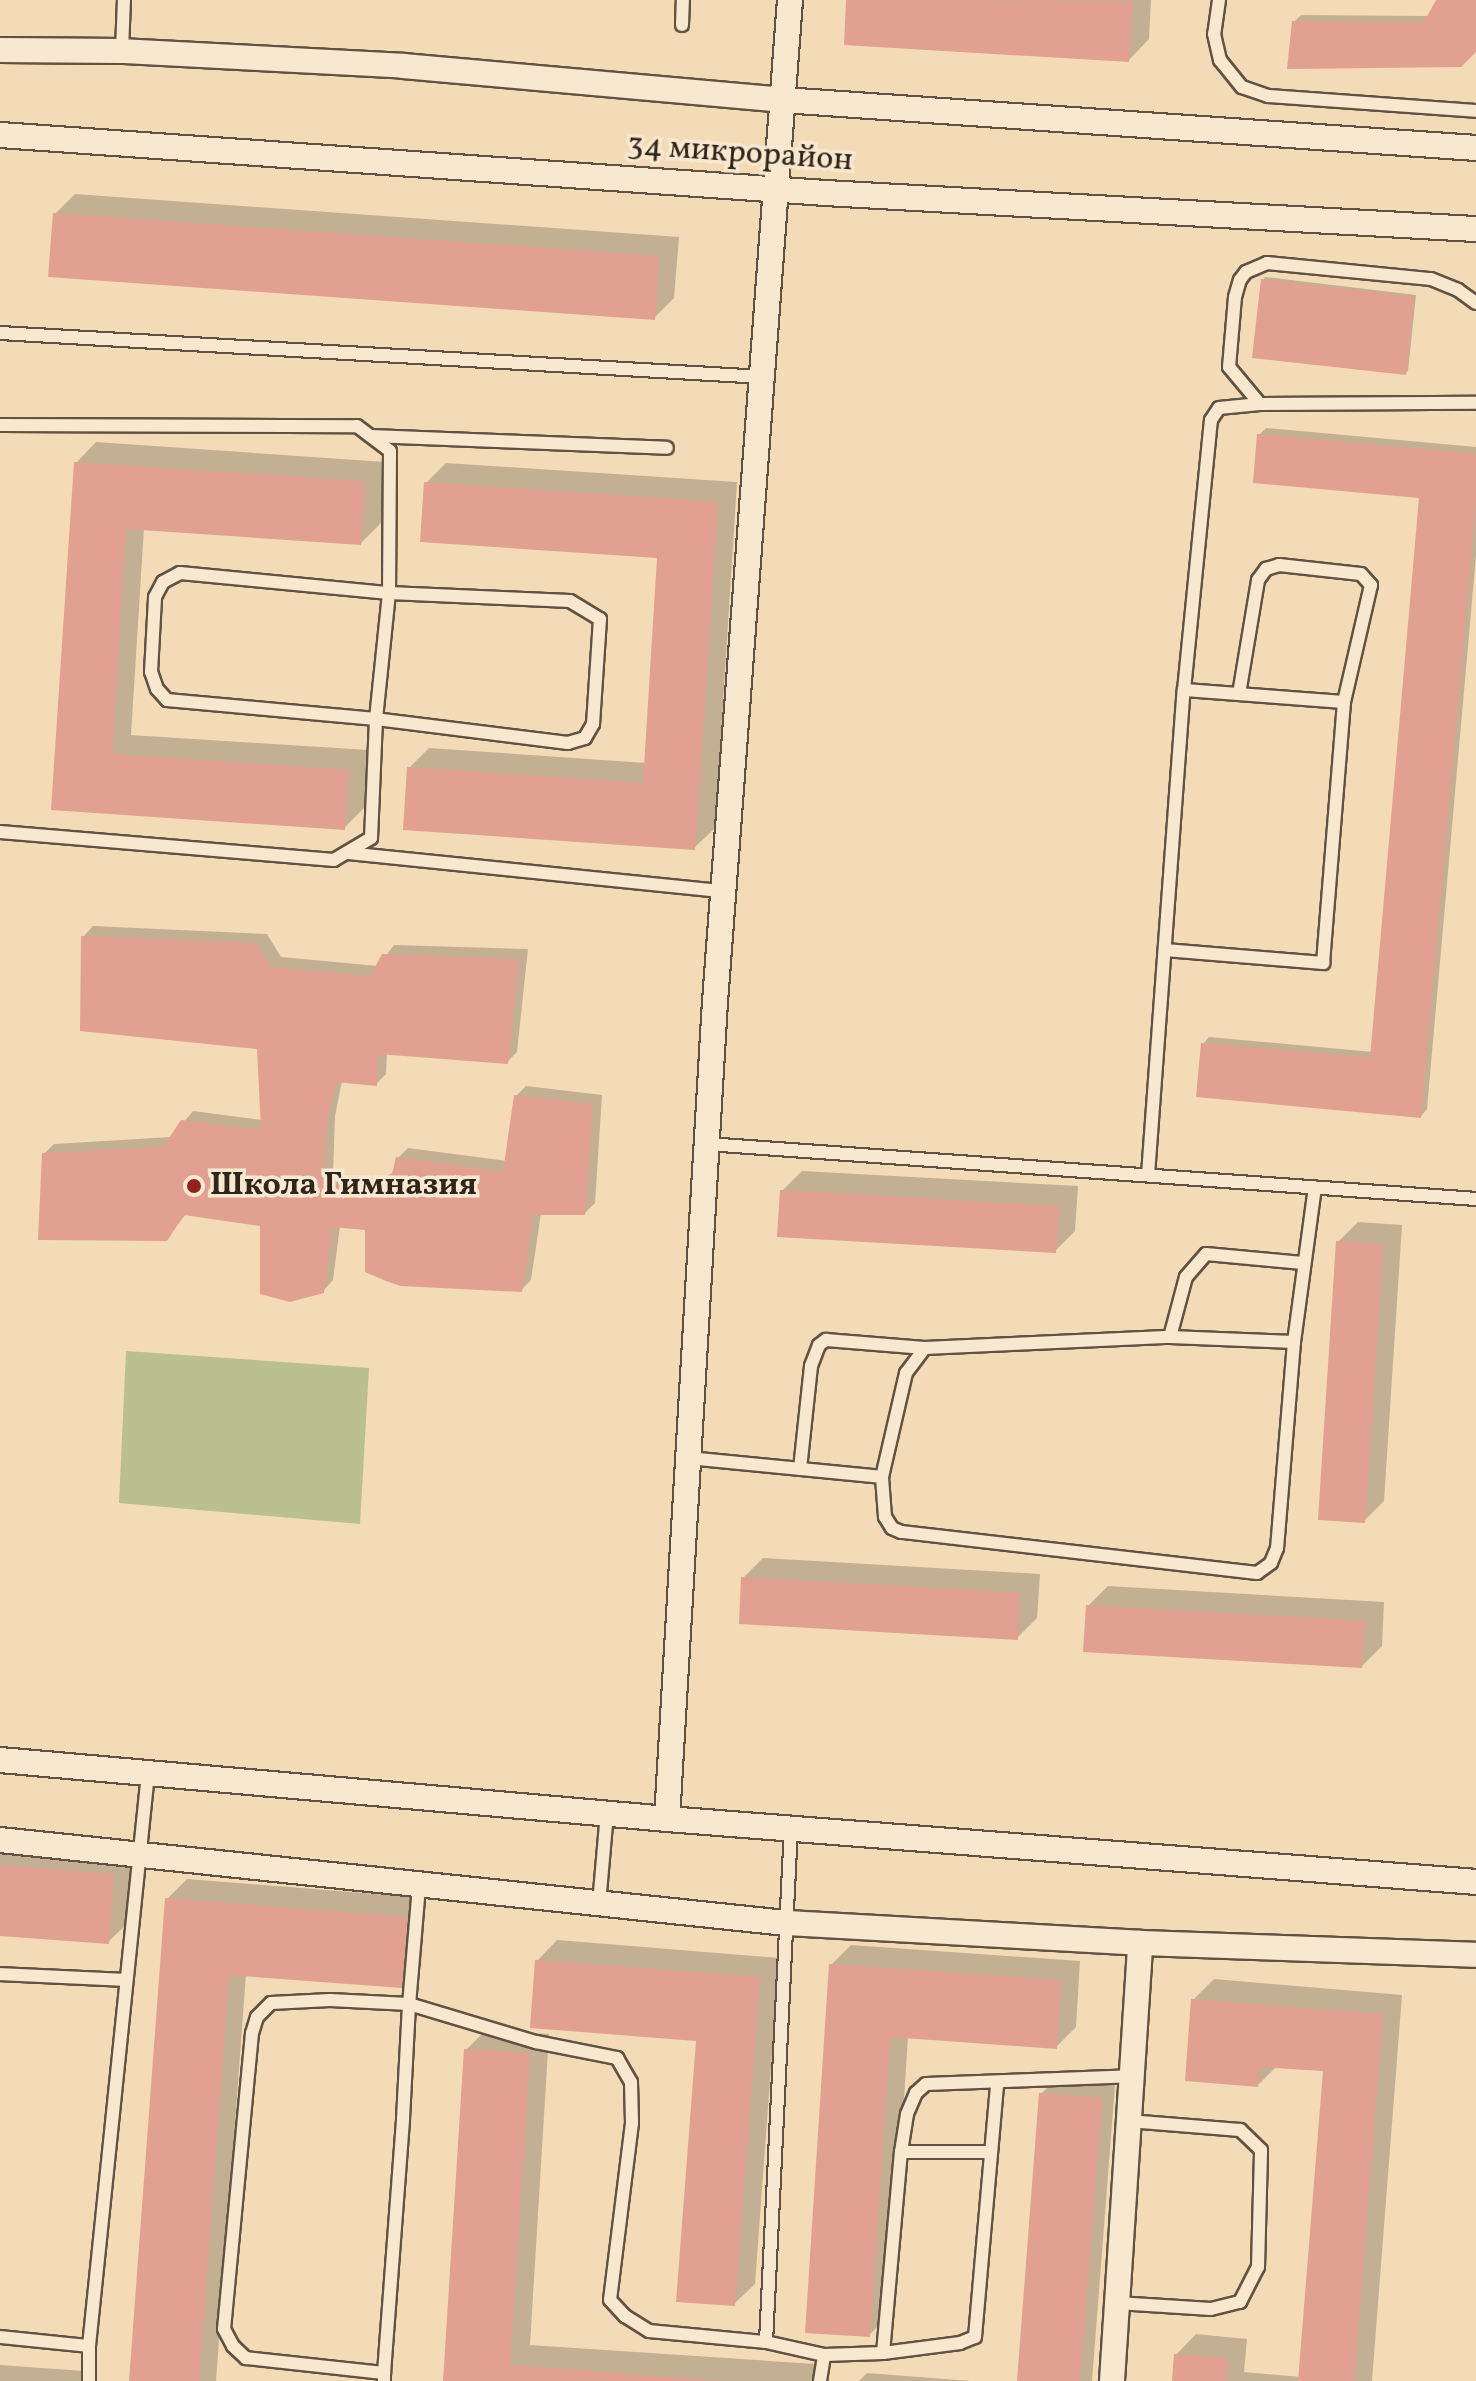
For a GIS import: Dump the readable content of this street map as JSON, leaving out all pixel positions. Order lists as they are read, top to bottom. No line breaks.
{"streets":{"street":["34 микрорайон"]},"places":["Школа Гимназия"]}
